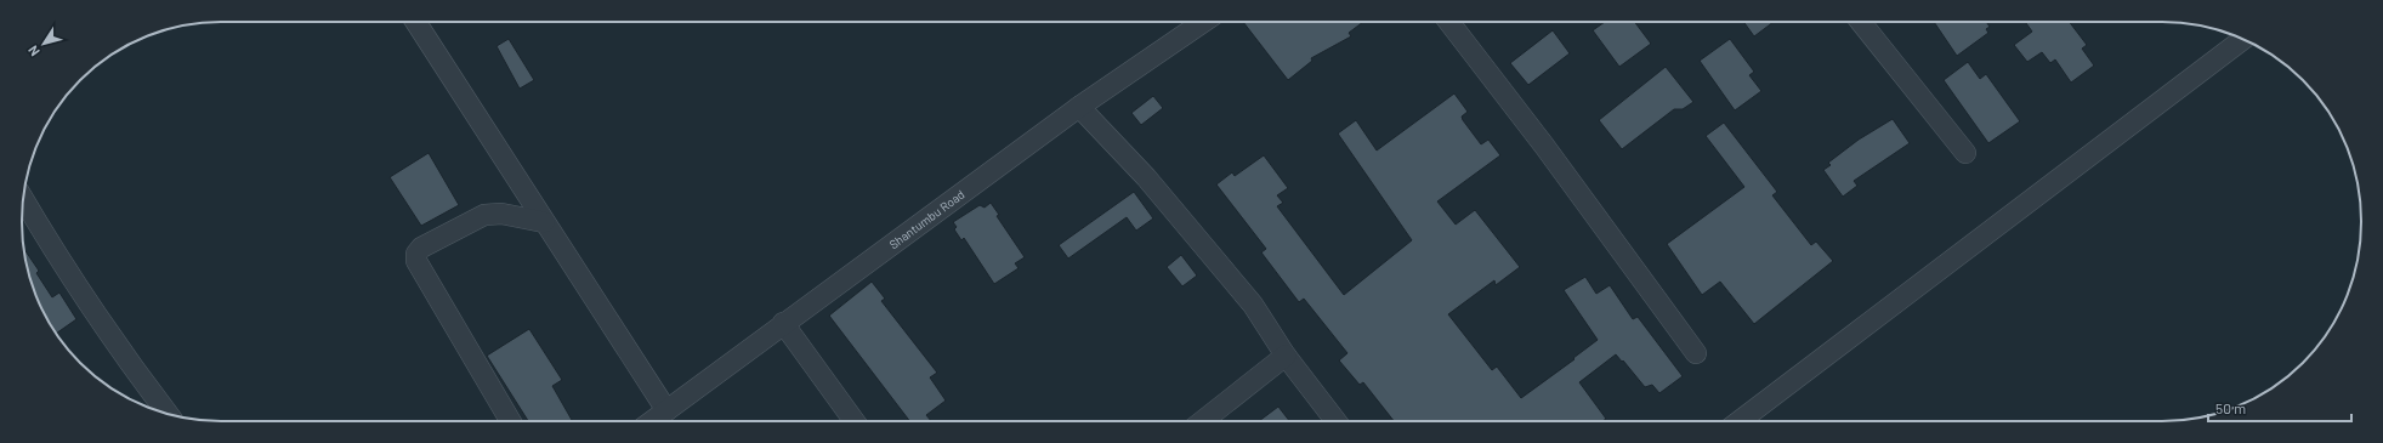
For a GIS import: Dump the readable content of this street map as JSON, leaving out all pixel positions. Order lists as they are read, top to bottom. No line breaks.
{"streets":{"street":["Shantumbu Road"]},"scale_bar":"50 m","north":"bottom left"}
